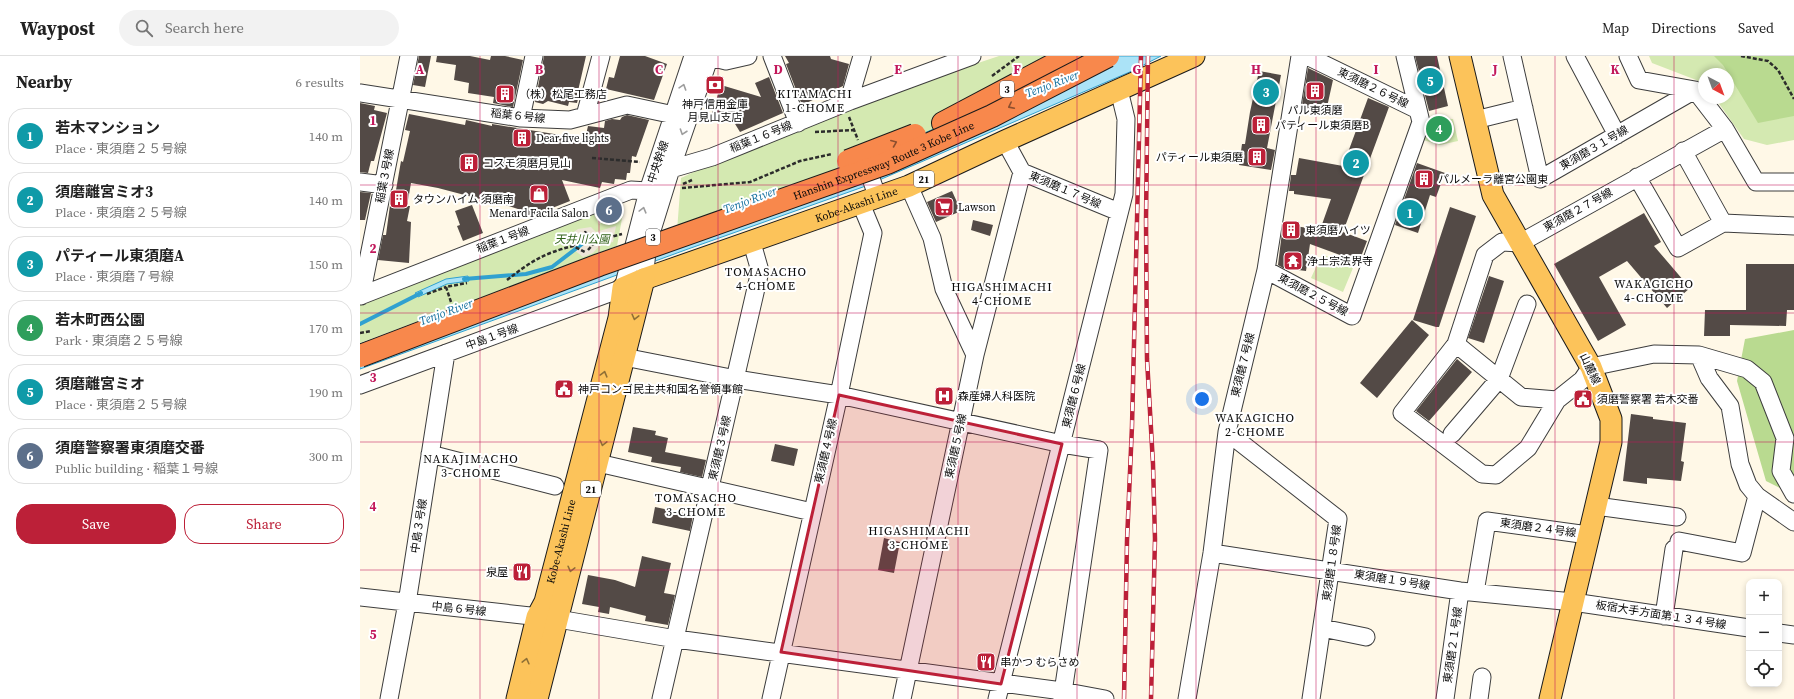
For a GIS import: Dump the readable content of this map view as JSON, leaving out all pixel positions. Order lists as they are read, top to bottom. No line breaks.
{"streets":{"highway":["3","Hanshin Expressway Route 3 Kobe Line"],"main road":["21","Kobe-Akashi Line","山麓線"],"street":["東須磨２６号線","稲葉６号線","稲葉１６号線","東須磨３１号線","中央幹線","稲葉３号線","東須磨１７号線","東須磨２７号線","稲葉１号線","東須磨２５号線","中島１号線","東須磨７号線","東須磨６号線","東須磨５号線","東須磨３号線","東須磨４号線","中島３号線","東須磨２４号線","東須磨１８号線","東須磨１９号線","中島６号線","板宿大手方面第１３４号線","東須磨２１号線"]},"crossings":[["東須磨２６号線","東須磨２５号線"],["稲葉６号線","中央幹線"],["稲葉６号線","稲葉３号線"],["稲葉１６号線","中央幹線"],["中央幹線","稲葉１号線"],["稲葉３号線","稲葉１号線"],["東須磨１７号線","Kobe-Akashi Line"],["東須磨１７号線","東須磨６号線"],["東須磨１７号線","東須磨５号線"],["Kobe-Akashi Line","中島１号線"],["Kobe-Akashi Line","東須磨６号線"],["Kobe-Akashi Line","東須磨３号線"],["Kobe-Akashi Line","東須磨４号線"],["Kobe-Akashi Line","中島６号線"],["東須磨２７号線","山麓線"],["東須磨２５号線","東須磨７号線"],["中島１号線","中島３号線"],["東須磨７号線","東須磨１８号線"],["東須磨７号線","東須磨１９号線"],["山麓線","東須磨２４号線"],["山麓線","東須磨１９号線"],["山麓線","板宿大手方面第１３４号線"],["東須磨６号線","中島６号線"],["東須磨５号線","中島６号線"],["東須磨３号線","中島６号線"],["東須磨４号線","中島６号線"],["中島３号線","中島６号線"],["東須磨２４号線","東須磨１９号線"],["東須磨２４号線","東須磨２１号線"],["東須磨１８号線","東須磨１９号線"],["東須磨１９号線","板宿大手方面第１３４号線"],["東須磨１９号線","東須磨２１号線"]],"districts":["KITAMACHI 1-CHOME","TOMASACHO 4-CHOME","WAKAGICHO 4-CHOME","HIGASHIMACHI 4-CHOME","WAKAGICHO 2-CHOME","NAKAJIMACHO 3-CHOME","TOMASACHO 3-CHOME","HIGASHIMACHI 3-CHOME"],"water":["Tenjo River"],"parks":["天井川公園"],"places":{"bank":["神戸信用金庫 月見山支店"],"building":["パル東須磨","（株）松尾工務店","パティール東須磨B","Dear five lights","パティール東須磨","コスモ須磨月見山","パルメーラ離宮公園東","タウンハイム 須磨南","東須磨ハイツ"],"shop":["Menard Facila Salon"],"supermarket":["Lawson"],"temple":["浄土宗法界寺"],"public building":["神戸コンゴ民主共和国名誉領事館","須磨警察署 若木交番"],"hospital":["森産婦人科医院"],"restaurant":["泉屋","串かつ むらさめ"]},"north":"bottom right","page":{"header":"Waypost","search":"Search here","nav":["Map","Directions","Saved"],"heading":["Nearby","6 results"],"pins":["5","3","4","2","6","1"],"list":[{"mark":"1","name":"若木マンション","note":"Place · 東須磨２５号線","value":"140 m"},{"mark":"2","name":"須磨離宮ミオ3","note":"Place · 東須磨２５号線","value":"140 m"},{"mark":"3","name":"パティール東須磨A","note":"Place · 東須磨７号線","value":"150 m"},{"mark":"4","name":"若木町西公園","note":"Park · 東須磨２５号線","value":"170 m"},{"mark":"5","name":"須磨離宮ミオ","note":"Place · 東須磨２５号線","value":"190 m"},{"mark":"6","name":"須磨警察署東須磨交番","note":"Public building · 稲葉１号線","value":"300 m"}],"buttons":["Save","Share"],"map_buttons":["+","−"]},"grid":{"columns":["A","B","C","D","E","F","G","H","I","J","K"],"rows":["1","2","3","4","5"]}}
